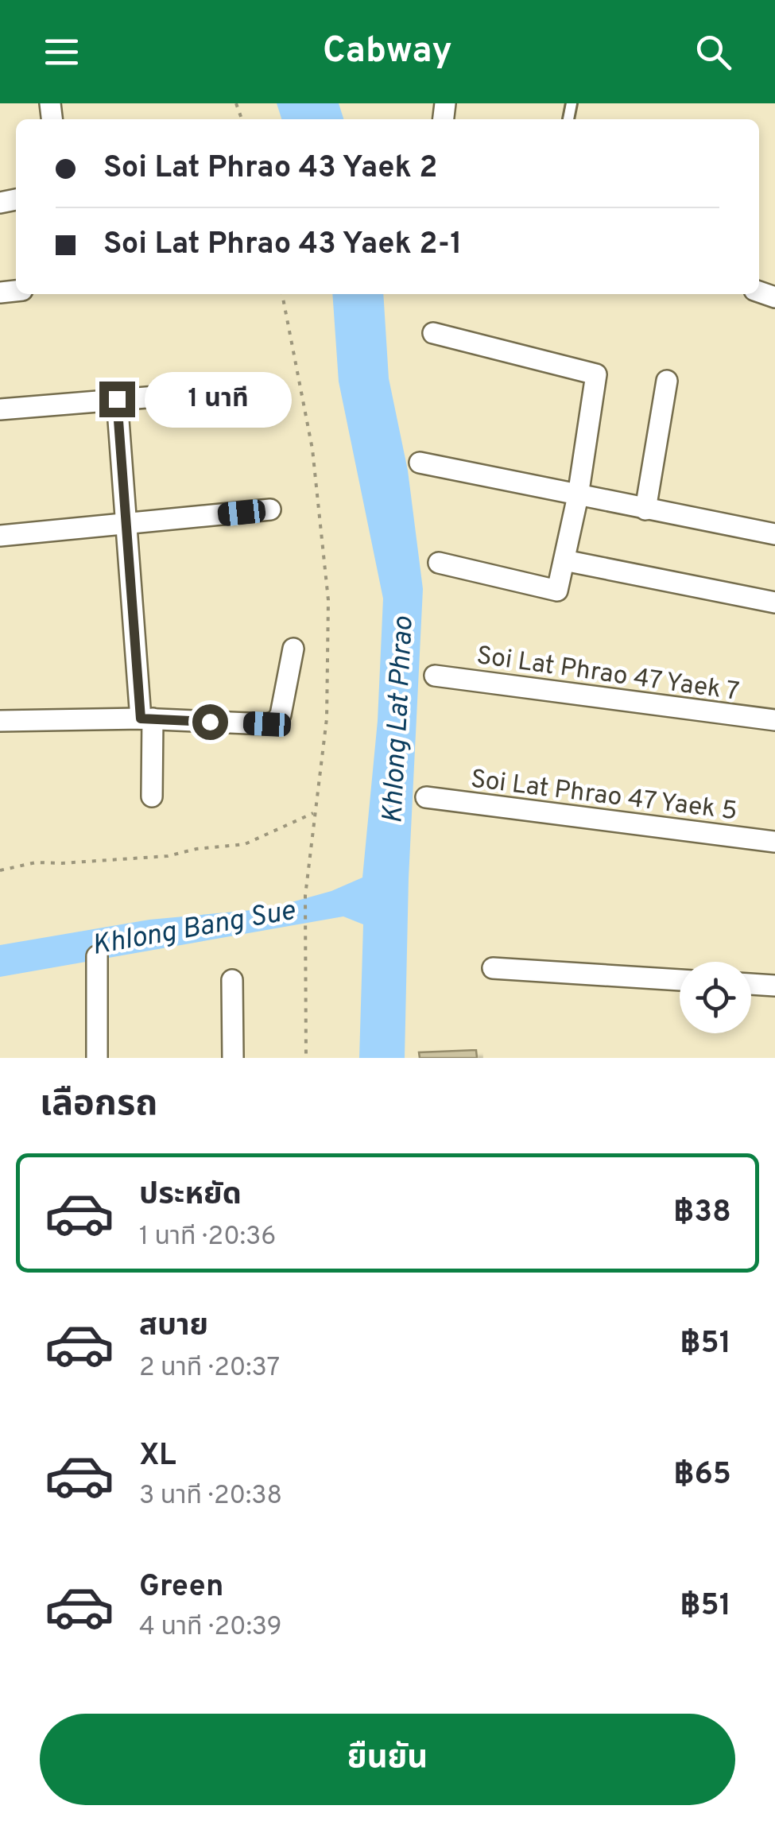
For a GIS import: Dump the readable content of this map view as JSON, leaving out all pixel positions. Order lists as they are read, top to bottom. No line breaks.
{"streets":{"street":["Soi Lat Phrao 47 Yaek 7","Soi Lat Phrao 47 Yaek 5"]},"water":["Khlong Lat Phrao","Khlong Bang Sue"],"page":{"header":"Cabway","banner":["Soi Lat Phrao 43 Yaek 2","Soi Lat Phrao 43 Yaek 2-1"],"bubble":"1 นาที","heading":"เลือกรถ","list":[{"name":"ประหยัด","note":"1 นาที · 20:36","value":"฿38"},{"name":"สบาย","note":"2 นาที · 20:37","value":"฿51"},{"name":"XL","note":"3 นาที · 20:38","value":"฿65"},{"name":"Green","note":"4 นาที · 20:39","value":"฿51"}],"buttons":"ยืนยัน"}}
